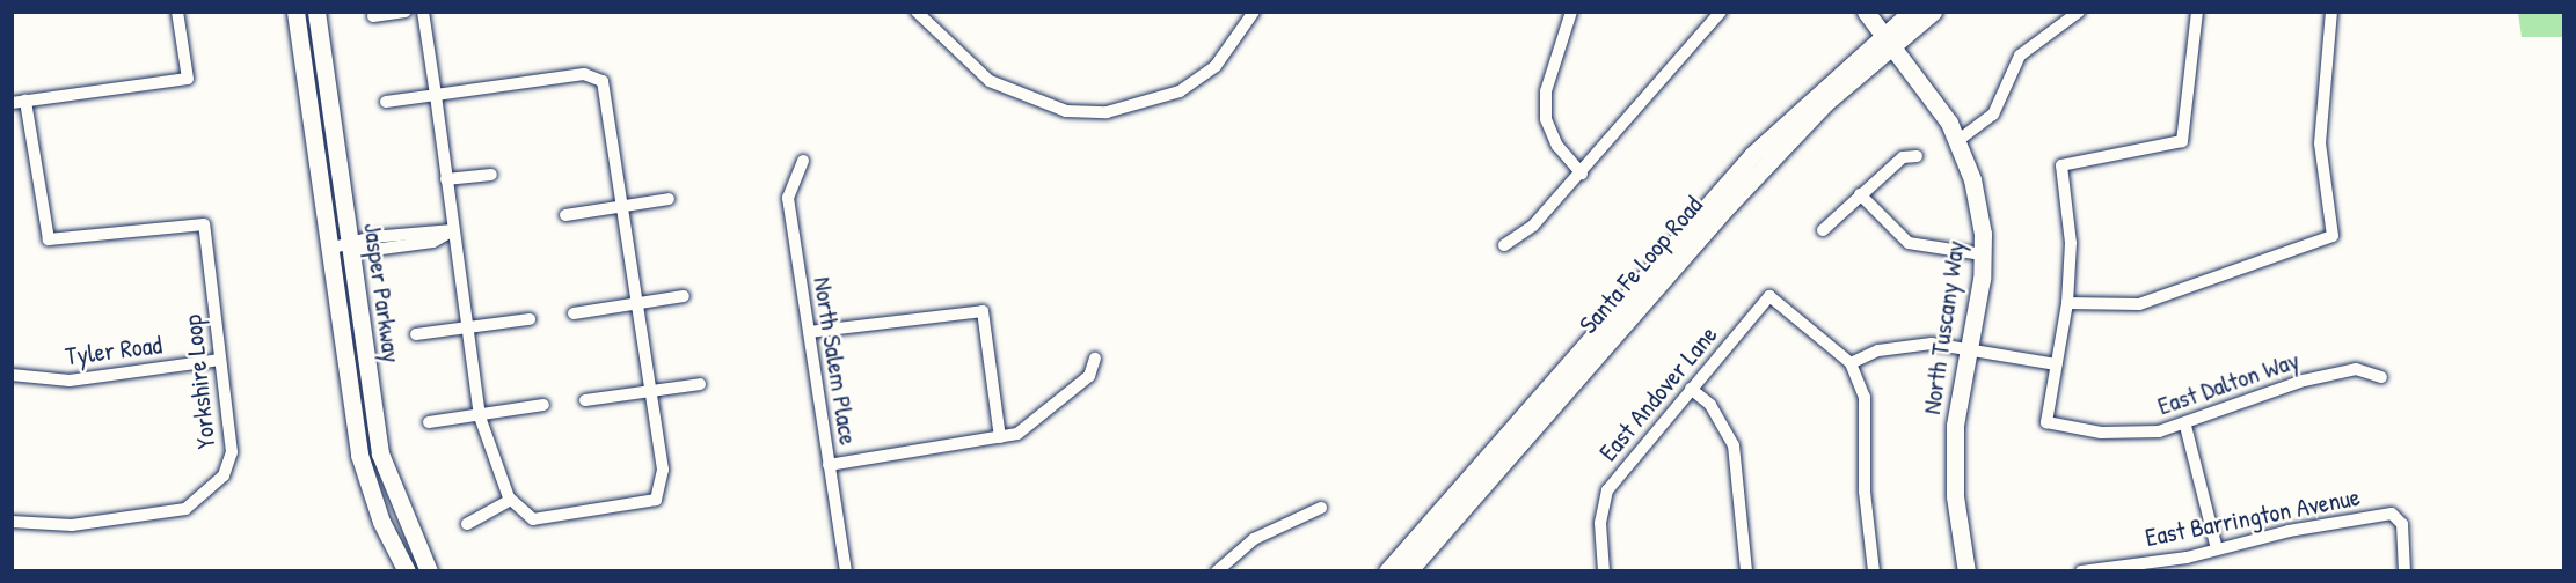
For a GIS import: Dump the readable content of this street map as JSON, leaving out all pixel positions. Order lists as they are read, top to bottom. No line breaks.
{"streets":{"street":["Santa Fe Loop Road","Jasper Parkway","North Tuscany Way","Tyler Road","North Salem Place","Yorkshire Loop","East Dalton Way","East Andover Lane","East Barrington Avenue"]},"crossings":[["Santa Fe Loop Road","North Tuscany Way"],["Tyler Road","Yorkshire Loop"]]}
